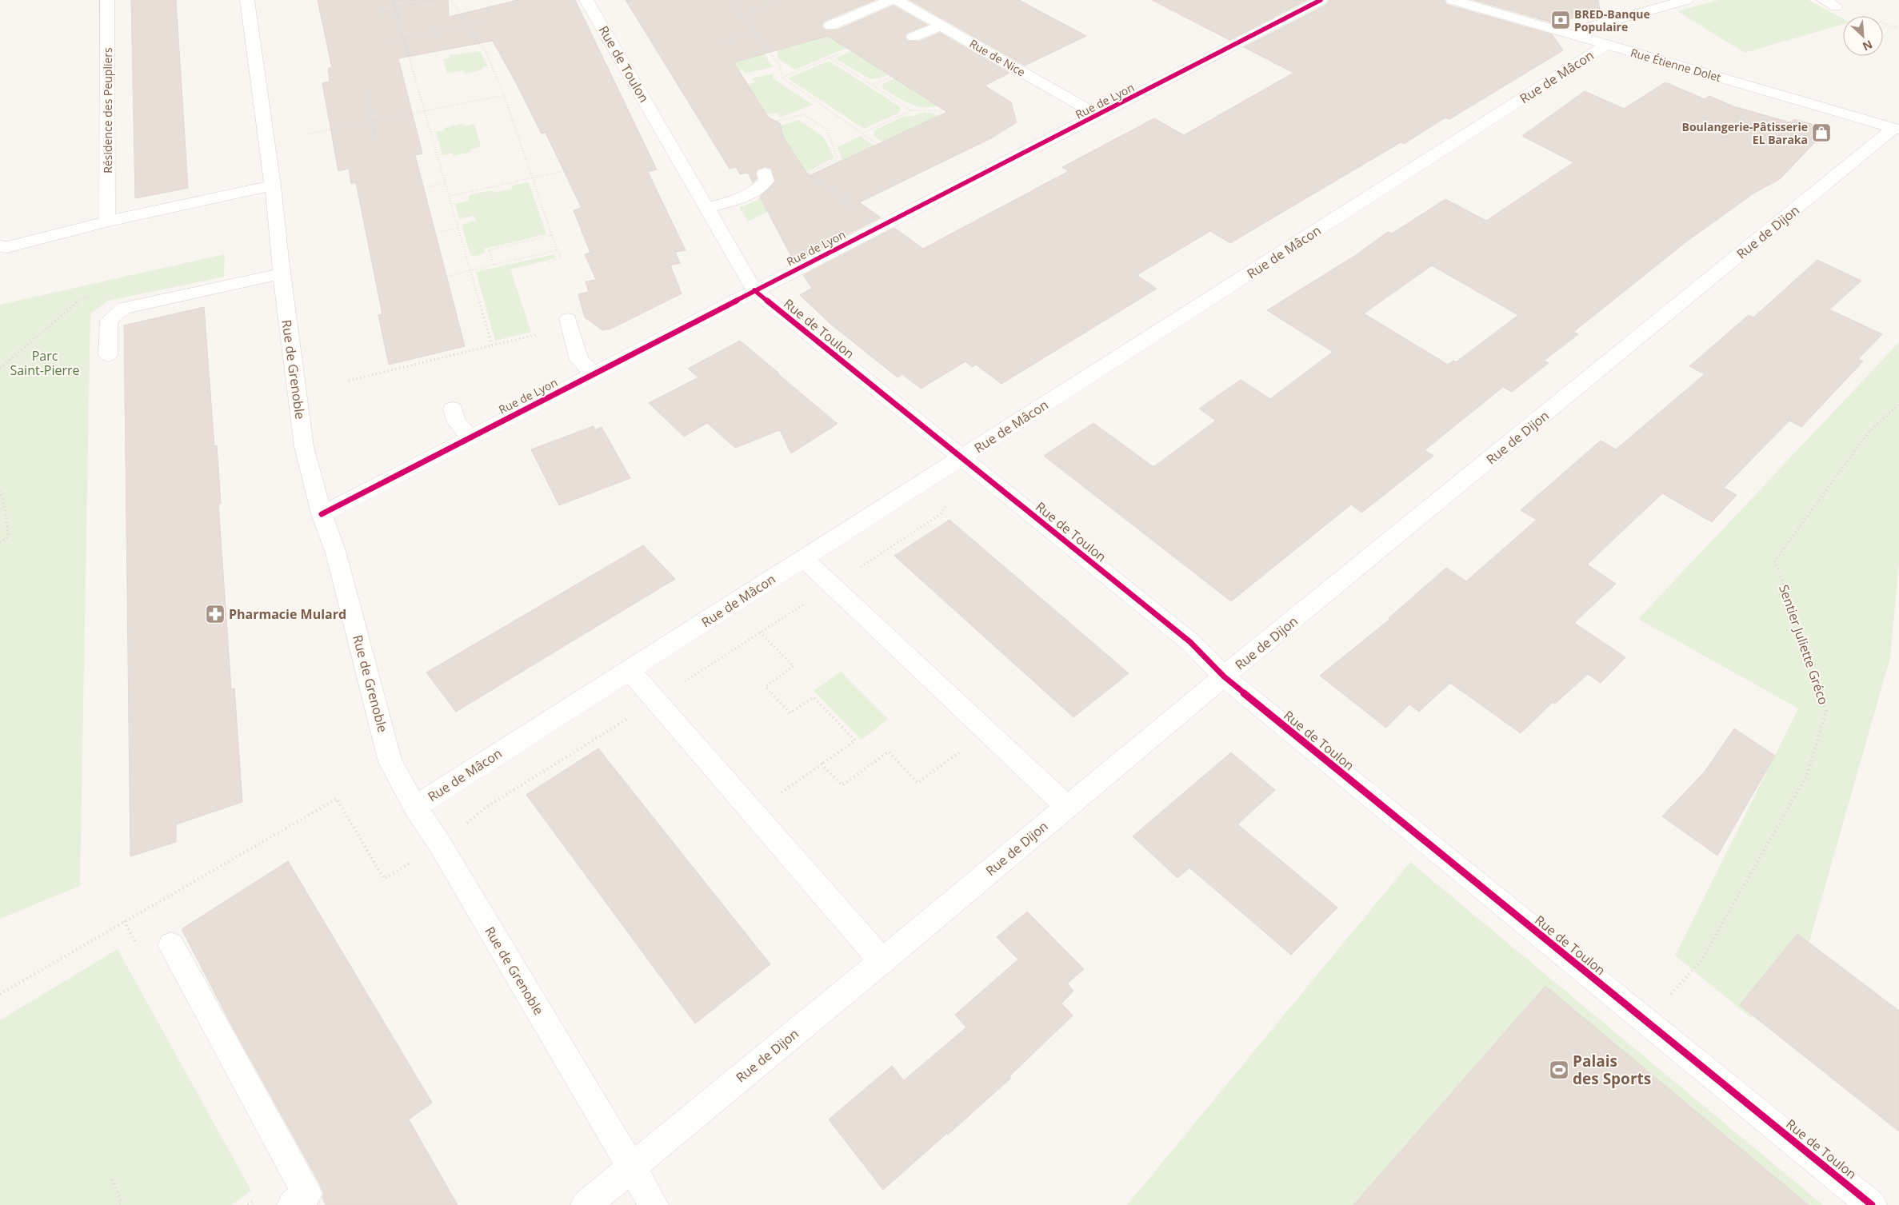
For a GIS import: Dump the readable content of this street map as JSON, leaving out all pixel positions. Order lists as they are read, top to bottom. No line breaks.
{"streets":{"street":["Rue de Nice","Rue de Toulon","Rue Étienne Dolet","Rue de Mâcon","Rue de Lyon","Résidence des Peupliers","Rue de Dijon","Rue de Grenoble"],"path":["Sentier Juliette Gréco"]},"crossings":[["Rue de Nice","Rue de Lyon"],["Rue de Toulon","Rue de Mâcon"],["Rue de Toulon","Rue de Lyon"],["Rue de Toulon","Rue de Dijon"],["Rue de Toulon","Sentier Juliette Gréco"],["Rue Étienne Dolet","Rue de Mâcon"],["Rue Étienne Dolet","Rue de Dijon"],["Rue de Mâcon","Rue de Grenoble"],["Rue de Lyon","Rue de Grenoble"],["Rue de Dijon","Rue de Grenoble"]],"parks":["Parc Saint-Pierre"],"places":{"bank":["BRED-Banque Populaire"],"shop":["Boulangerie-Pâtisserie EL Baraka"],"pharmacy":["Pharmacie Mulard"],"sports":["Palais des Sports"]},"north":"bottom right"}
